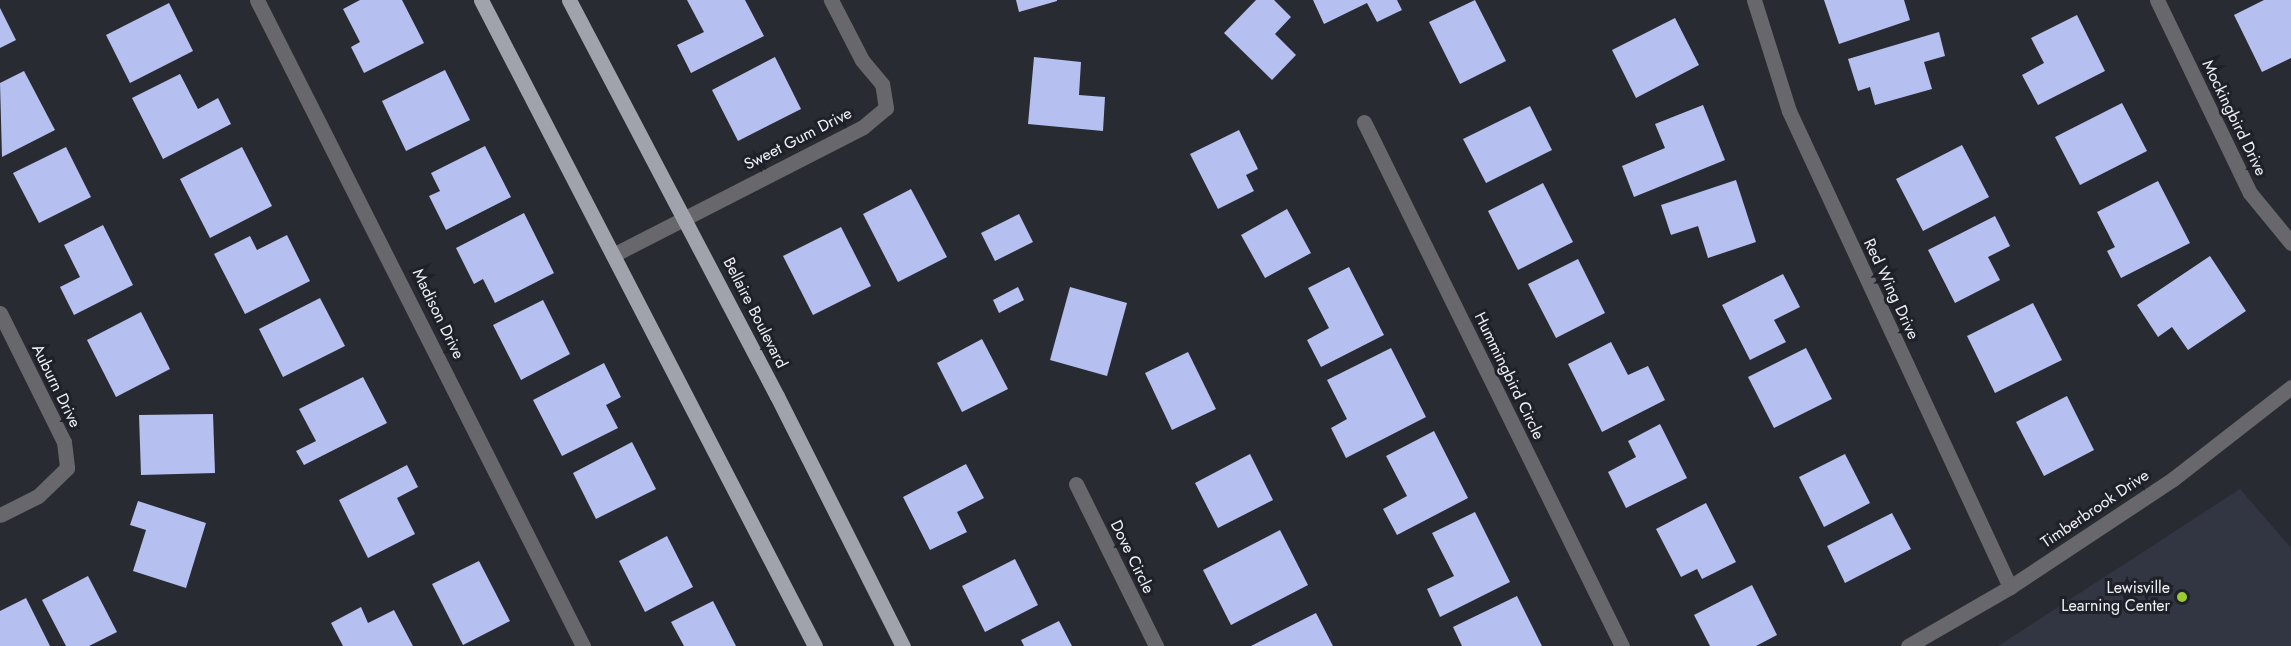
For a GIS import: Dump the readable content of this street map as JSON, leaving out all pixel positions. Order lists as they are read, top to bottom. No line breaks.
{"streets":{"main road":["Bellaire Boulevard"],"street":["Mockingbird Drive","Sweet Gum Drive","Red Wing Drive","Madison Drive","Hummingbird Circle","Auburn Drive","Timberbrook Drive","Dove Circle"]},"crossings":[["Sweet Gum Drive","Bellaire Boulevard"],["Red Wing Drive","Timberbrook Drive"]],"places":["Lewisville Learning Center"]}
